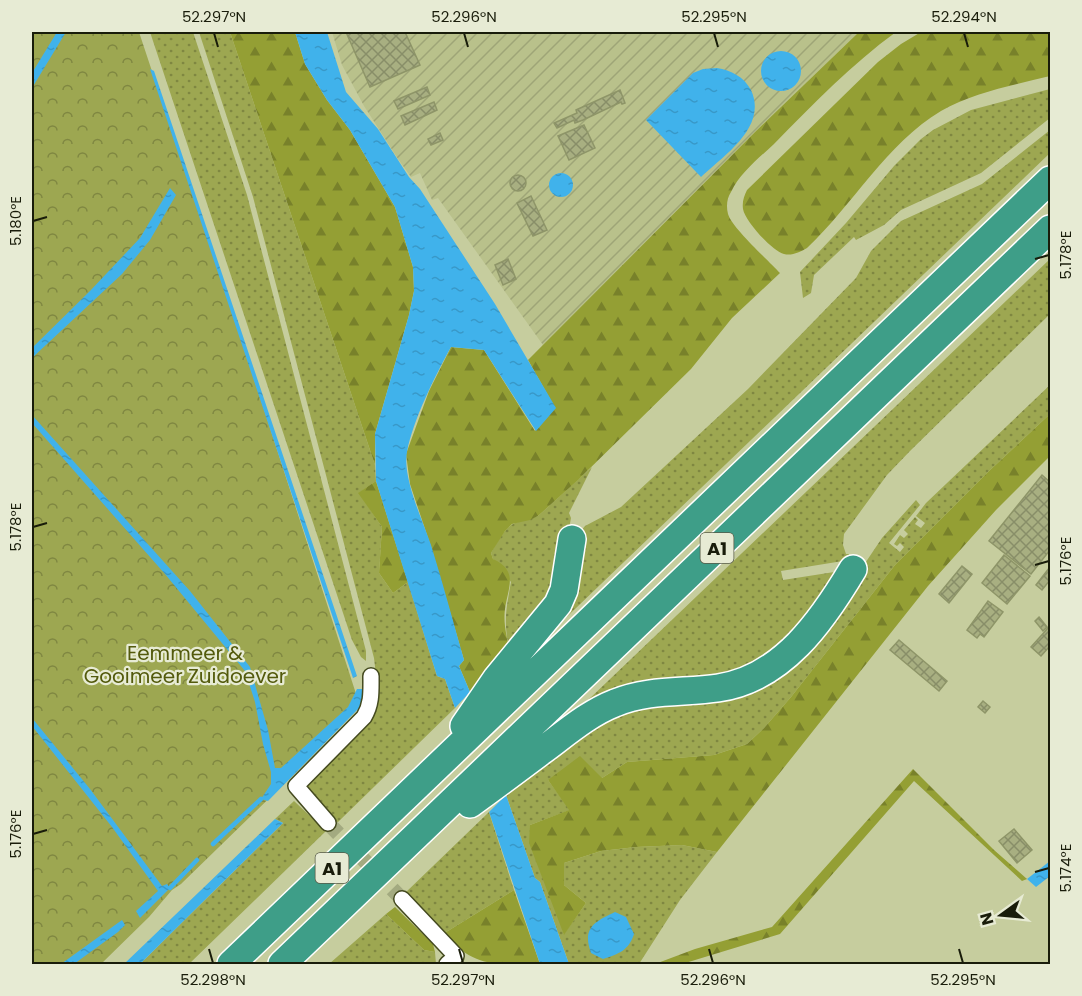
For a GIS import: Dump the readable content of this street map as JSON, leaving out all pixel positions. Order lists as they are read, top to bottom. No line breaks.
{"streets":{"highway":["A1"]},"parks":["Eemmeer & Gooimeer Zuidoever"],"north":"left","coordinates":["52.297°N","52.296°N","52.295°N","52.294°N","5.180°E","5.178°E","5.176°E","5.174°E","52.298°N"]}
